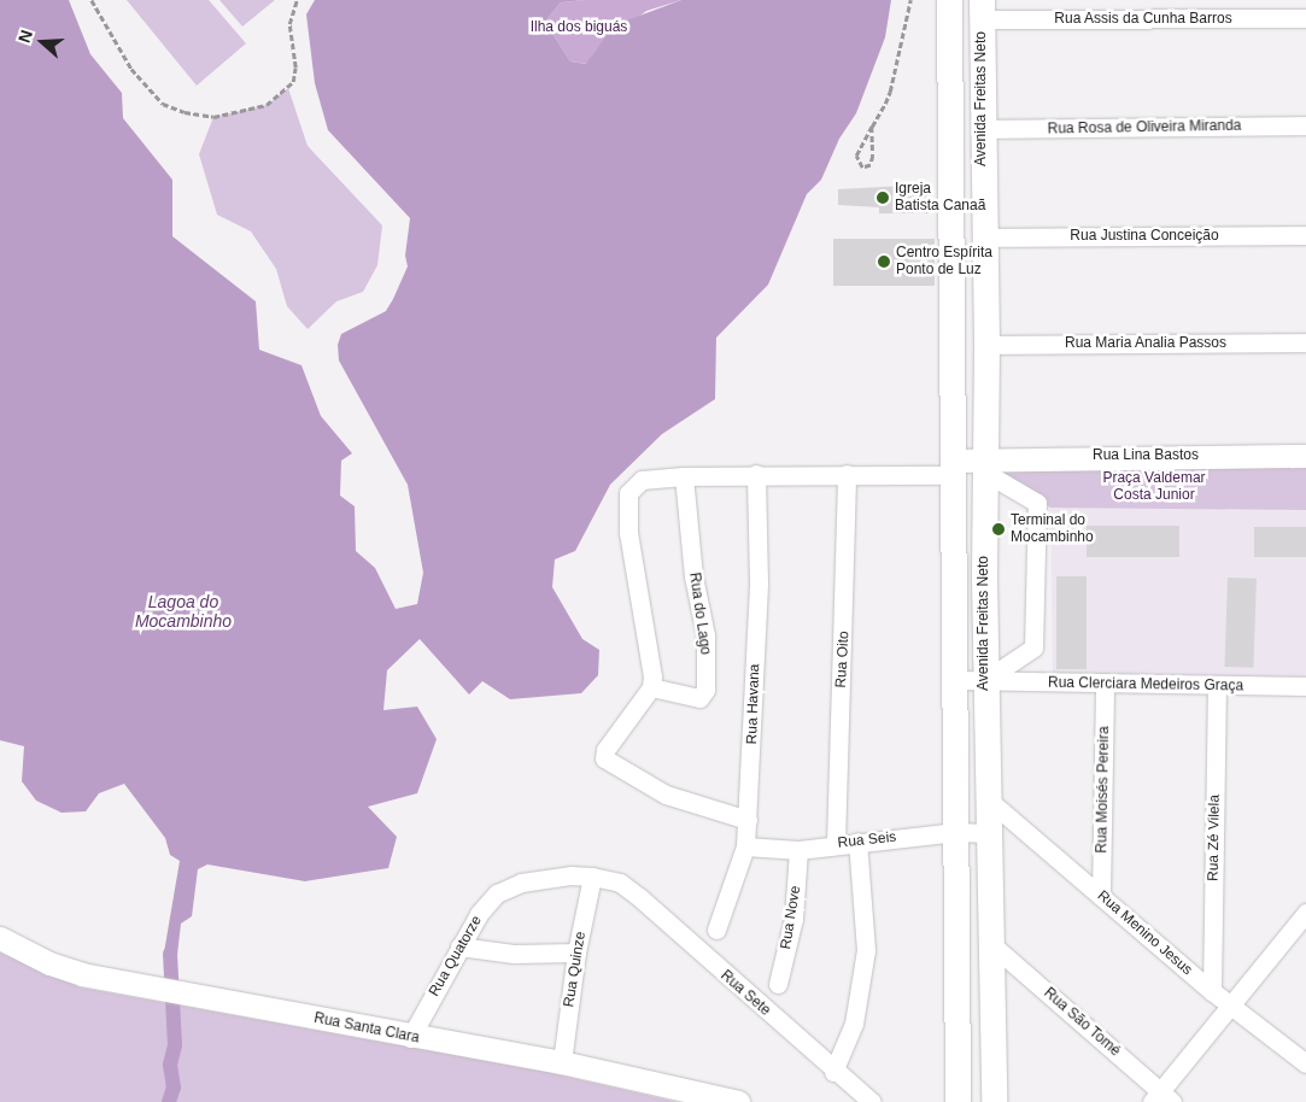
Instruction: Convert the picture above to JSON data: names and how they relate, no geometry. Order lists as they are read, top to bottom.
{
  "streets": {
    "main road": ["Avenida Freitas Neto"],
    "street": [
      "Rua Assis da Cunha Barros",
      "Rua Rosa de Oliveira Miranda",
      "Rua Justina Conceição",
      "Rua Maria Analia Passos",
      "Rua Lina Bastos",
      "Rua do Lago",
      "Rua Oito",
      "Rua Clerciara Medeiros Graça",
      "Rua Havana",
      "Rua Moisés Pereira",
      "Rua Zé Vilela",
      "Rua Seis",
      "Rua Nove",
      "Rua Menino Jesus",
      "Rua Quatorze",
      "Rua Quinze",
      "Rua Sete",
      "Rua São Tomé",
      "Rua Santa Clara"
    ]
  },
  "crossings": [
    ["Rua Assis da Cunha Barros", "Avenida Freitas Neto"],
    ["Avenida Freitas Neto", "Rua Rosa de Oliveira Miranda"],
    ["Avenida Freitas Neto", "Rua Justina Conceição"],
    ["Avenida Freitas Neto", "Rua Maria Analia Passos"],
    ["Avenida Freitas Neto", "Rua Lina Bastos"],
    ["Avenida Freitas Neto", "Rua Clerciara Medeiros Graça"],
    ["Avenida Freitas Neto", "Rua Seis"],
    ["Avenida Freitas Neto", "Rua Menino Jesus"],
    ["Avenida Freitas Neto", "Rua São Tomé"],
    ["Rua Oito", "Rua Seis"],
    ["Rua Clerciara Medeiros Graça", "Rua Moisés Pereira"],
    ["Rua Clerciara Medeiros Graça", "Rua Zé Vilela"],
    ["Rua Havana", "Rua Seis"],
    ["Rua Moisés Pereira", "Rua Menino Jesus"],
    ["Rua Zé Vilela", "Rua Menino Jesus"],
    ["Rua Seis", "Rua Nove"],
    ["Rua Quatorze", "Rua Quinze"],
    ["Rua Quatorze", "Rua Sete"],
    ["Rua Quatorze", "Rua Santa Clara"],
    ["Rua Quinze", "Rua Santa Clara"]
  ],
  "water": ["Lagoa do Mocambinho"],
  "parks": ["Ilha dos biguás", "Praça Valdemar Costa Junior"],
  "places": ["Igreja Batista Canaã", "Centro Espírita Ponto de Luz", "Terminal do Mocambinho"],
  "north": "left"
}
